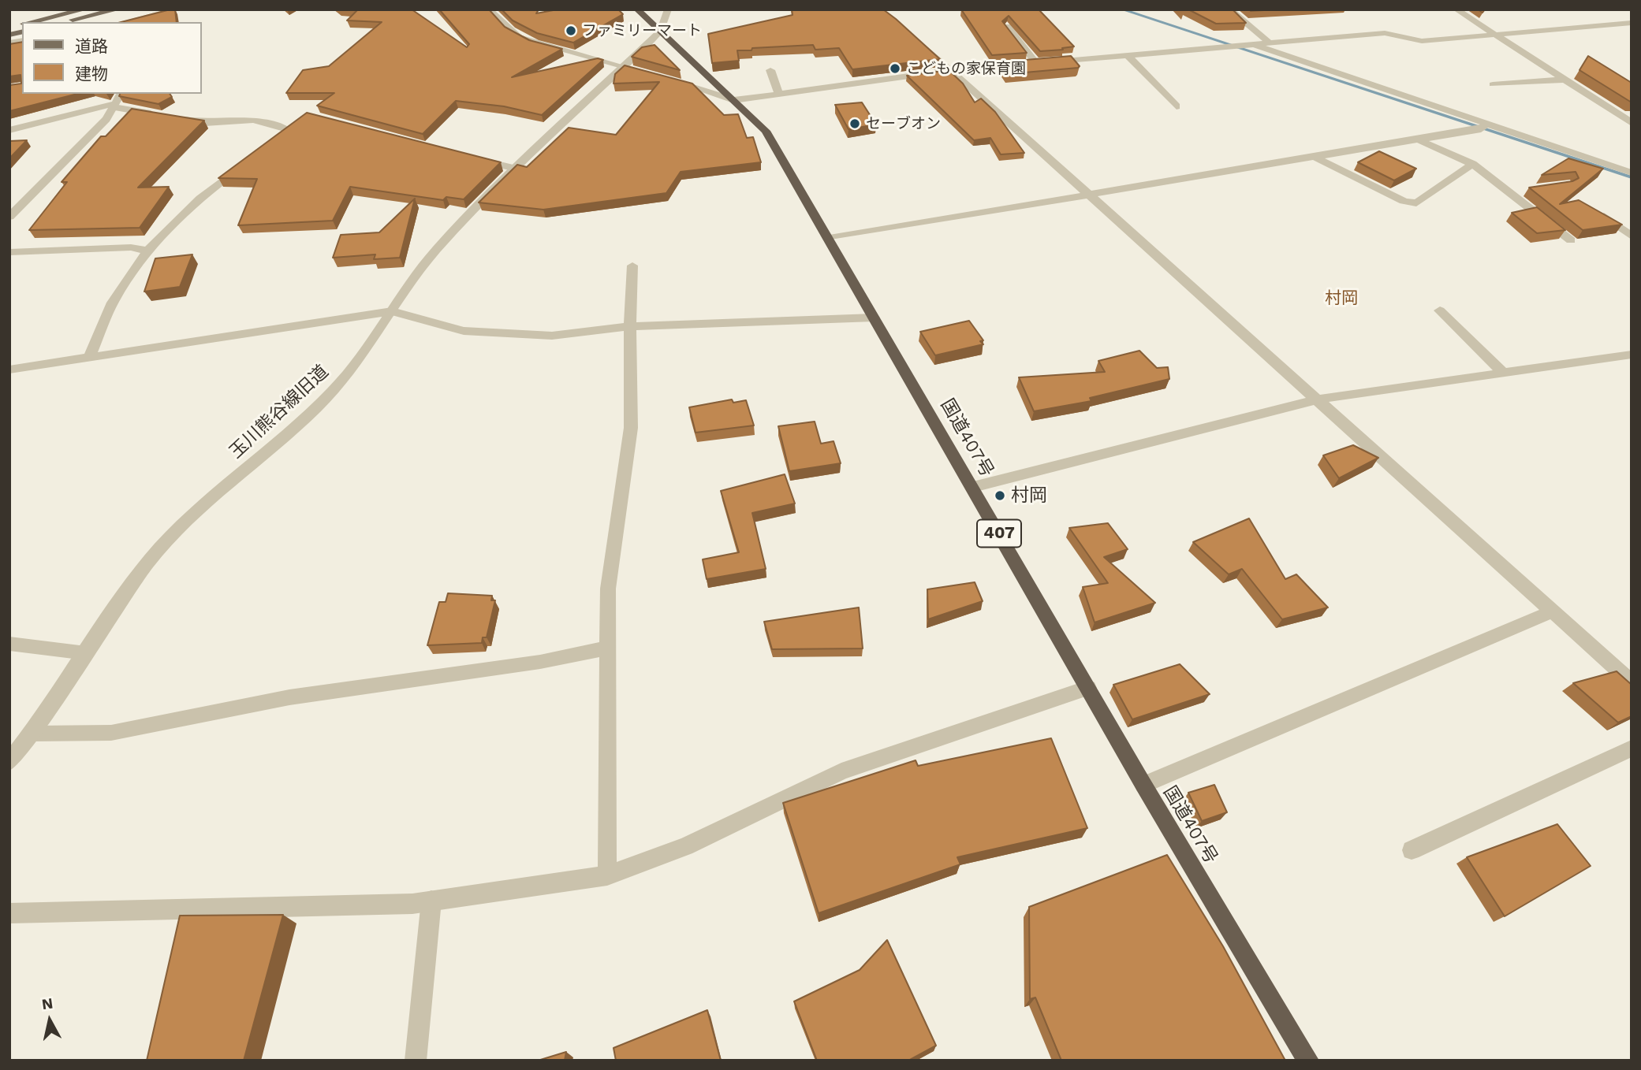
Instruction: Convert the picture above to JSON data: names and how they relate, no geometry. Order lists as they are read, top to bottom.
{
  "streets": {
    "highway": ["国道407号", "407"],
    "street": ["玉川熊谷線旧道"]
  },
  "crossings": [
    ["玉川熊谷線旧道", "国道407号"]
  ],
  "districts": ["村岡"],
  "places": [
    "ファミリーマート",
    "こどもの家保育園",
    "セーブオン",
    "村岡"
  ],
  "legend": ["道路", "建物"],
  "north": "top"
}
